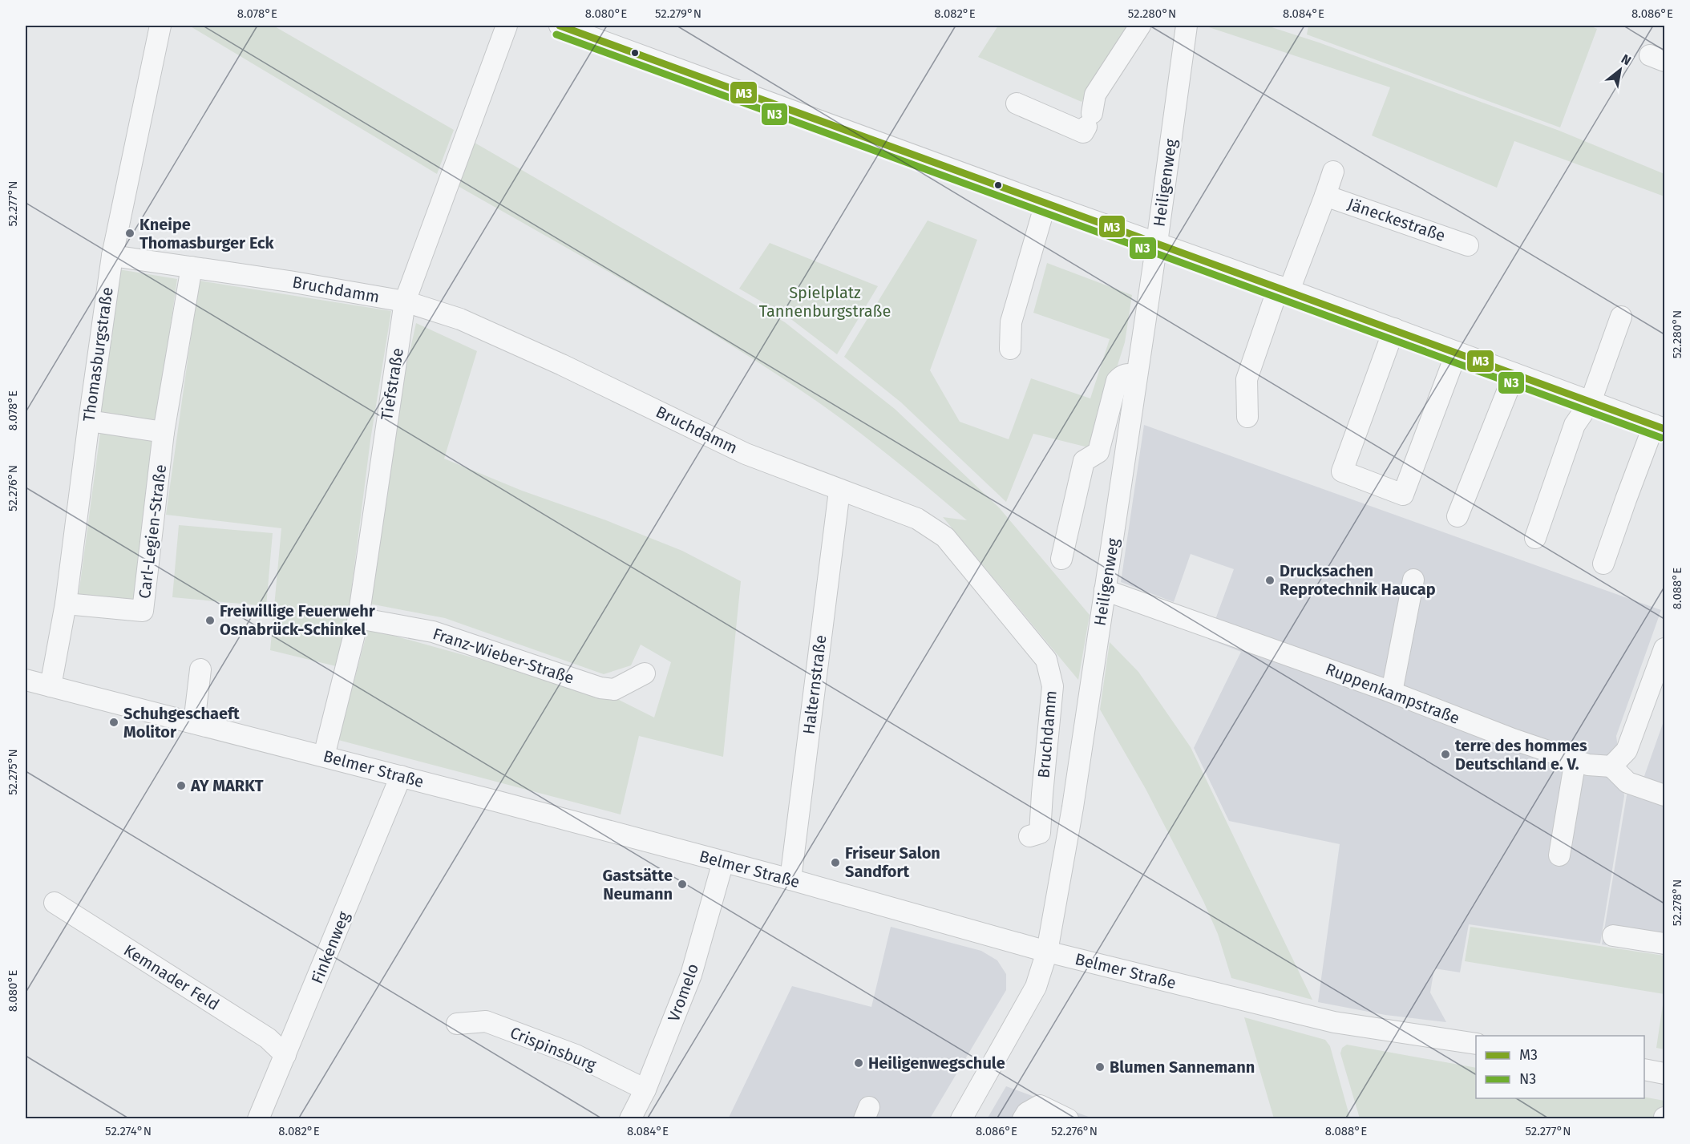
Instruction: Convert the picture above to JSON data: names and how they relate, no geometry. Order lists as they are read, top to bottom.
{
  "streets": {
    "street": [
      "Heiligenweg",
      "Jäneckestraße",
      "Bruchdamm",
      "Thomasburgstraße",
      "Tiefstraße",
      "Carl-Legien-Straße",
      "Franz-Wieber-Straße",
      "Halternstraße",
      "Ruppenkampstraße",
      "Belmer Straße",
      "Finkenweg",
      "Kemnader Feld",
      "Vromelo",
      "Crispinsburg"
    ]
  },
  "crossings": [
    ["Heiligenweg", "Ruppenkampstraße"],
    ["Heiligenweg", "Belmer Straße"],
    ["Bruchdamm", "Thomasburgstraße"],
    ["Bruchdamm", "Tiefstraße"],
    ["Bruchdamm", "Carl-Legien-Straße"],
    ["Bruchdamm", "Halternstraße"],
    ["Thomasburgstraße", "Carl-Legien-Straße"],
    ["Thomasburgstraße", "Belmer Straße"],
    ["Tiefstraße", "Franz-Wieber-Straße"],
    ["Tiefstraße", "Belmer Straße"],
    ["Halternstraße", "Belmer Straße"],
    ["Belmer Straße", "Finkenweg"],
    ["Belmer Straße", "Vromelo"],
    ["Finkenweg", "Kemnader Feld"],
    ["Vromelo", "Crispinsburg"]
  ],
  "parks": ["Spielplatz Tannenburgstraße"],
  "places": [
    "Kneipe Thomasburger Eck",
    "Drucksachen Reprotechnik Haucap",
    "Freiwillige Feuerwehr Osnabrück-Schinkel",
    "Schuhgeschaeft Molitor",
    "terre des hommes Deutschland e. V.",
    "AY MARKT",
    "Friseur Salon Sandfort",
    "Gastsätte Neumann",
    "Heiligenwegschule",
    "Blumen Sannemann"
  ],
  "lines": ["transit line M3", "transit line N3"],
  "legend": ["M3", "N3"],
  "north": "top right",
  "coordinates": [
    "8.078°E",
    "8.080°E",
    "52.279°N",
    "8.082°E",
    "52.280°N",
    "8.084°E",
    "8.086°E",
    "52.277°N",
    "52.276°N",
    "8.088°E",
    "52.275°N",
    "52.278°N",
    "52.274°N"
  ]
}
